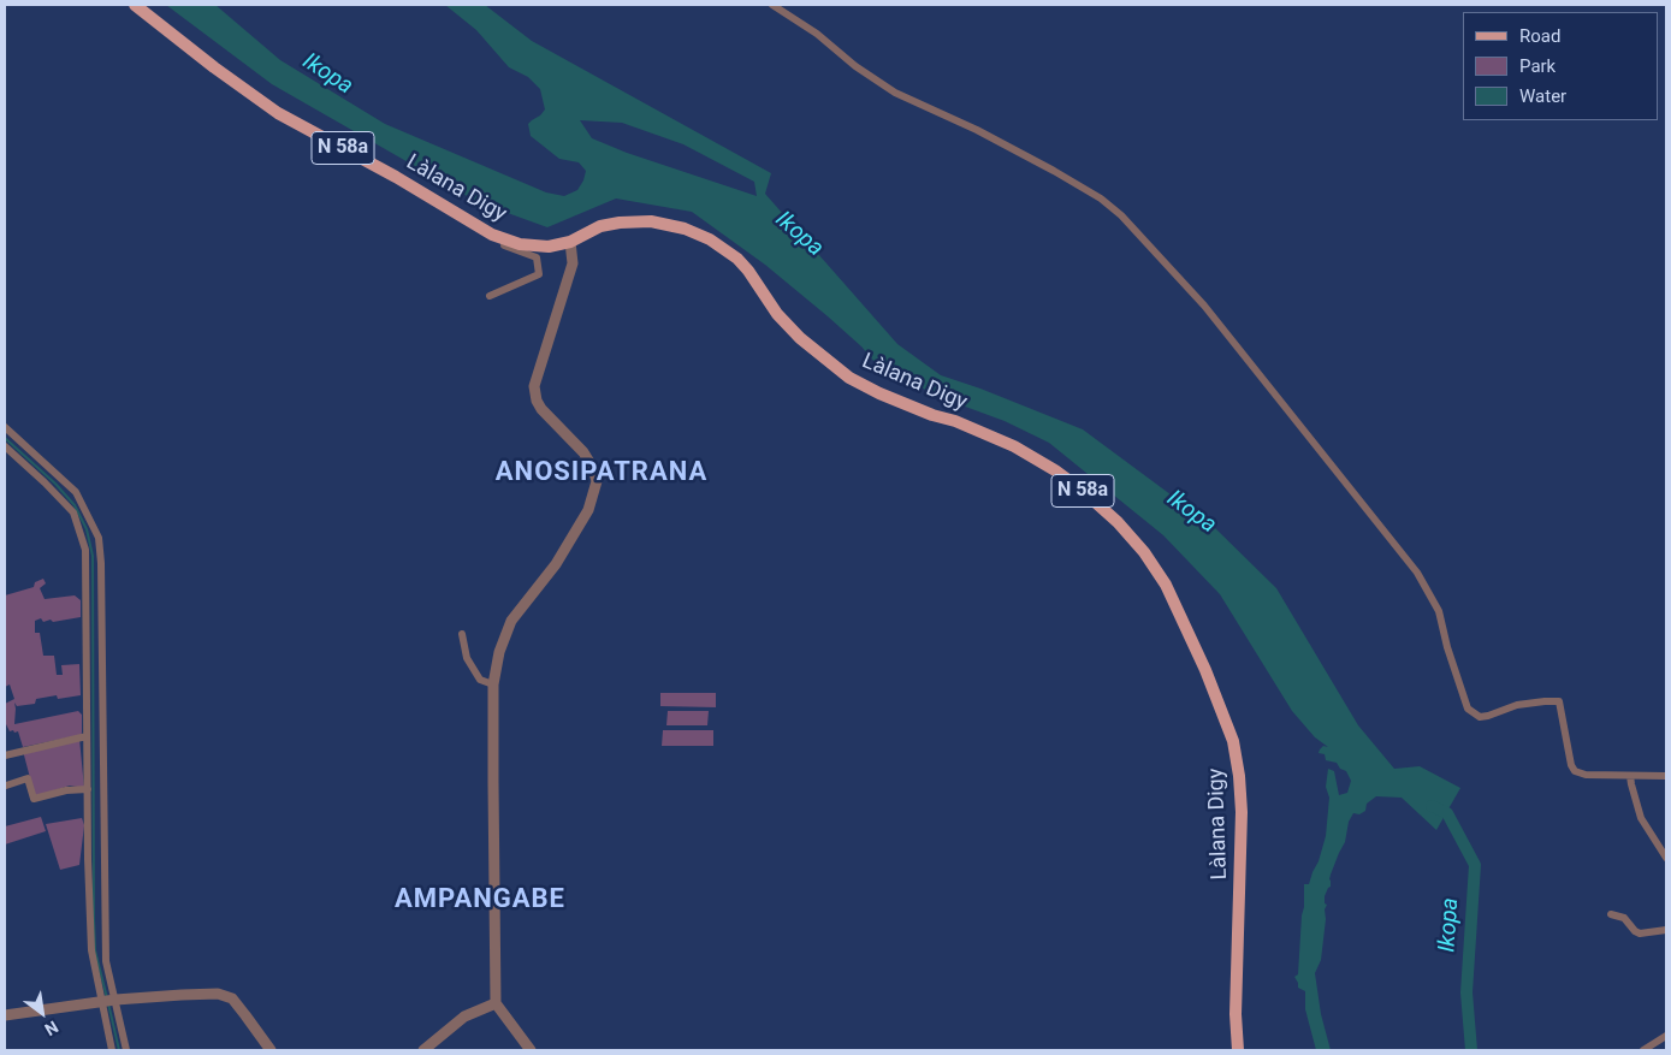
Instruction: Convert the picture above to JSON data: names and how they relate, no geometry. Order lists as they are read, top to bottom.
{
  "streets": {
    "main road": ["N 58a", "Làlana Digy"]
  },
  "districts": ["ANOSIPATRANA", "AMPANGABE"],
  "water": ["Ikopa"],
  "legend": ["Road", "Park", "Water"],
  "north": "bottom right"
}
